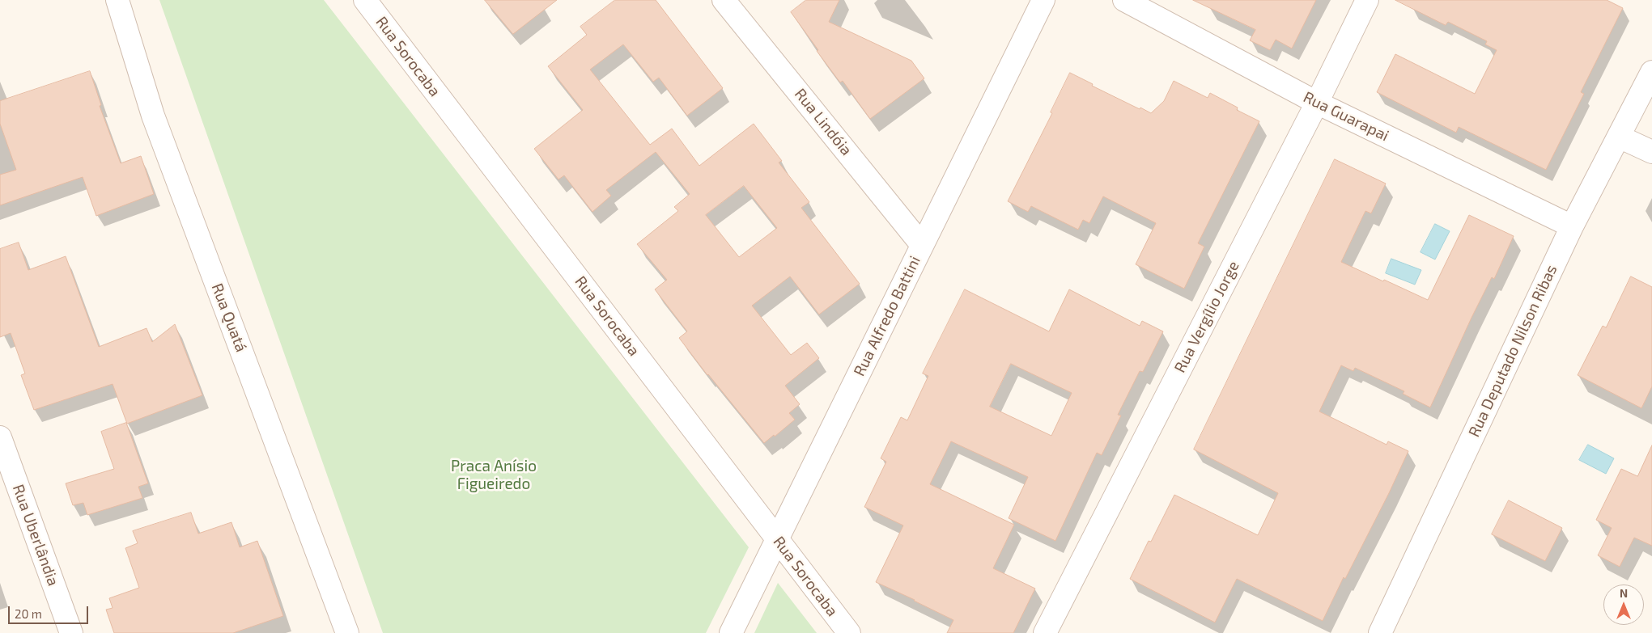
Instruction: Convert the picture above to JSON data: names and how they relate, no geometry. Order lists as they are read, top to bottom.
{
  "streets": {
    "street": [
      "Rua Sorocaba",
      "Rua Guarapai",
      "Rua Lindóia",
      "Rua Alfredo Battini",
      "Rua Vergílio Jorge",
      "Rua Quatá",
      "Rua Deputado Nilson Ribas",
      "Rua Uberlândia"
    ]
  },
  "crossings": [
    ["Rua Sorocaba", "Rua Alfredo Battini"],
    ["Rua Guarapai", "Rua Vergílio Jorge"],
    ["Rua Guarapai", "Rua Deputado Nilson Ribas"],
    ["Rua Lindóia", "Rua Alfredo Battini"]
  ],
  "parks": ["Praca Anísio Figueiredo"],
  "scale_bar": "20 m",
  "north": "top"
}
